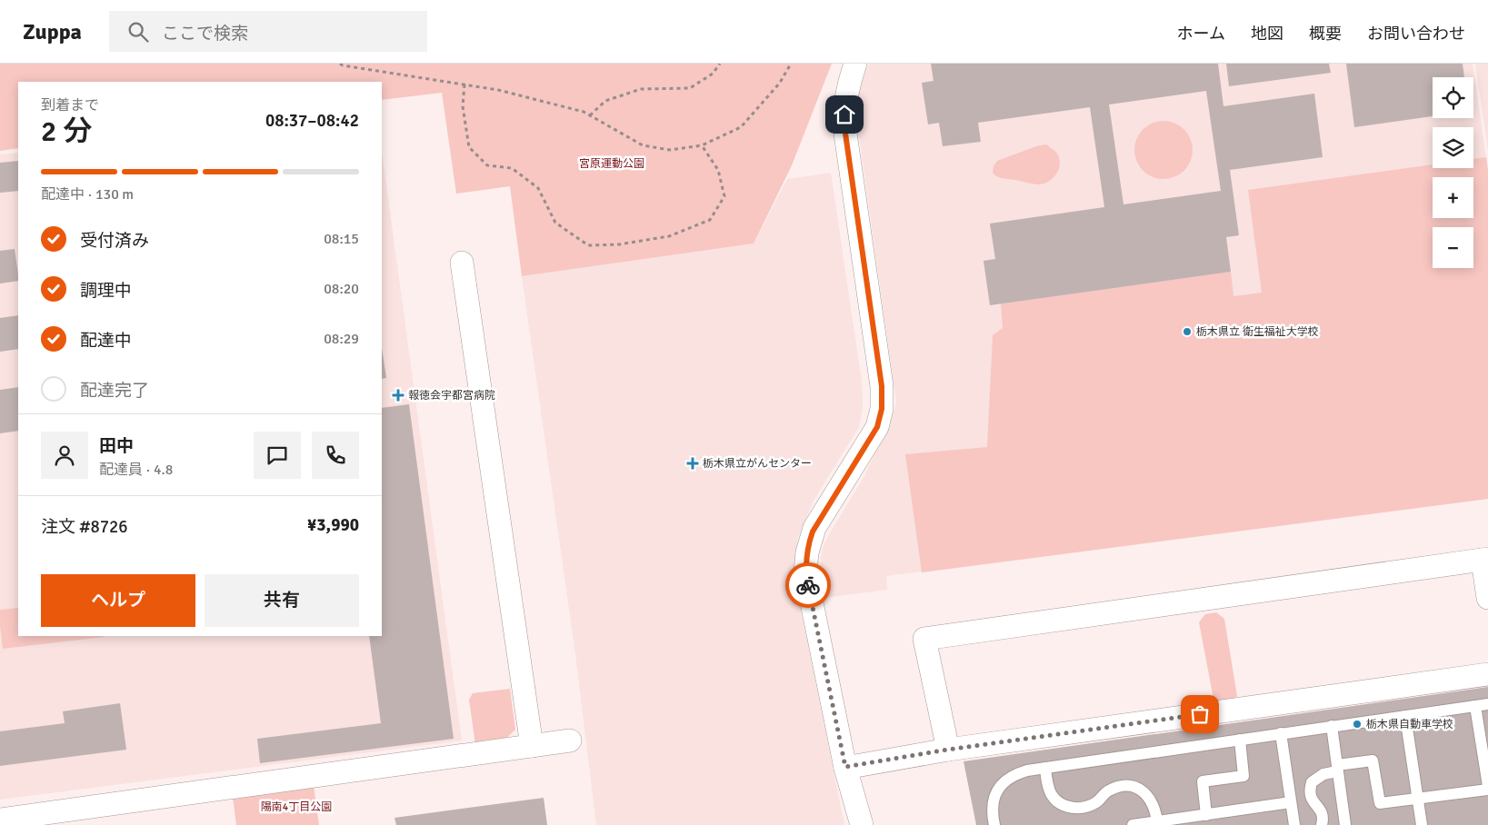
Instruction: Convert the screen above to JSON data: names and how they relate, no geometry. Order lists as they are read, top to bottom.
{
  "parks": ["宮原運動公園", "陽南4丁目公園"],
  "places": {
    "other": ["栃木県立 衛生福祉大学校", "栃木県自動車学校"],
    "health": ["報徳会宇都宮病院", "栃木県立がんセンター"]
  },
  "page": {
    "header": "Zuppa",
    "search": "ここで検索",
    "nav": [
      "ホーム",
      "地図",
      "概要",
      "お問い合わせ"
    ],
    "map_buttons": ["+", "−"],
    "heading": ["2 分", "到着まで", "08:37–08:42"],
    "panel": [
      "田中",
      "配達員 · 4.8",
      "注文 #8726",
      "¥3,990"
    ],
    "bar": "配達中 · 130 m",
    "list": [
      ["受付済み", "08:15"],
      ["調理中", "08:20"],
      ["配達中", "08:29"],
      "配達完了"
    ],
    "buttons": ["ヘルプ", "共有"]
  }
}
